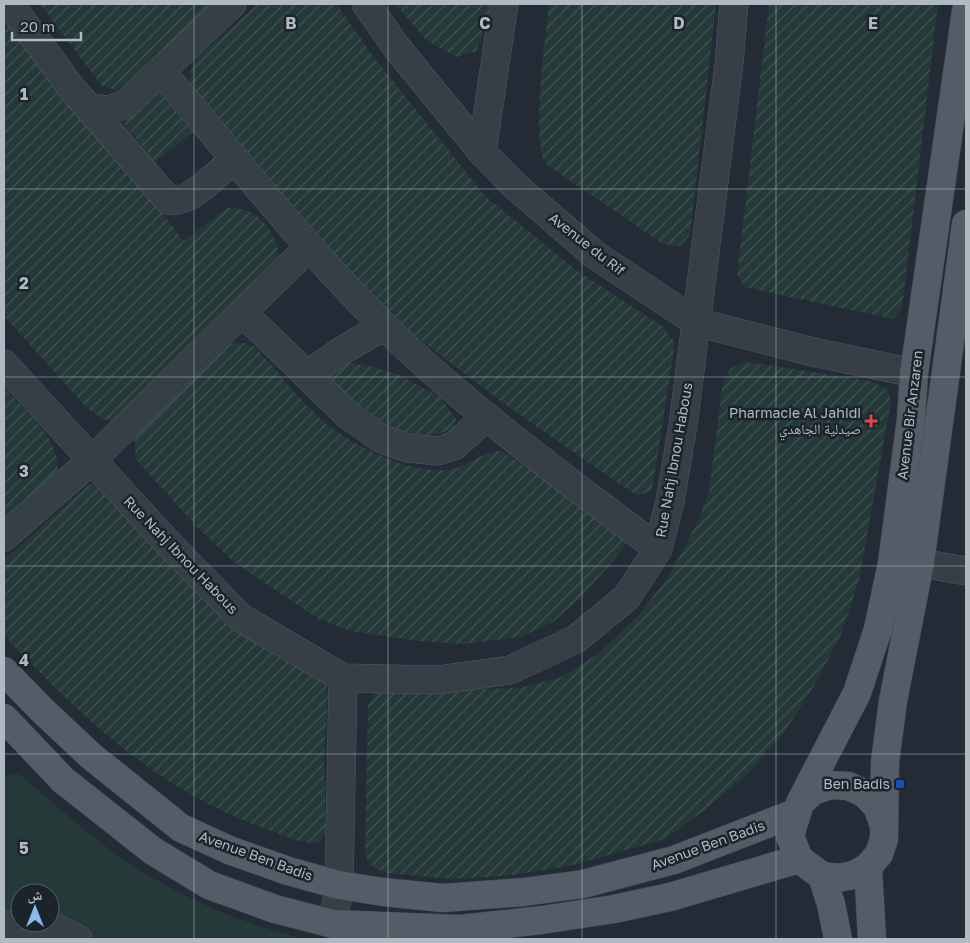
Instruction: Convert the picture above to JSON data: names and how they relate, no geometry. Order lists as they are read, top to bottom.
{
  "streets": {
    "main road": ["Avenue Bir Anzaren", "Avenue Ben Badis"],
    "street": ["Avenue du Rif", "Rue Nahj Ibnou Habous"]
  },
  "crossings": [
    ["Avenue du Rif", "Avenue Bir Anzaren"],
    ["Avenue du Rif", "Rue Nahj Ibnou Habous"],
    ["Avenue Bir Anzaren", "Avenue Ben Badis"]
  ],
  "places": {
    "health": ["Pharmacie Al Jahidi صيدلية الجاهدي"],
    "transit": ["Ben Badis"]
  },
  "scale_bar": "20 m",
  "north": "top",
  "grid": {
    "columns": [
      "B",
      "C",
      "D",
      "E"
    ],
    "rows": [
      "1",
      "2",
      "3",
      "4",
      "5"
    ]
  }
}
